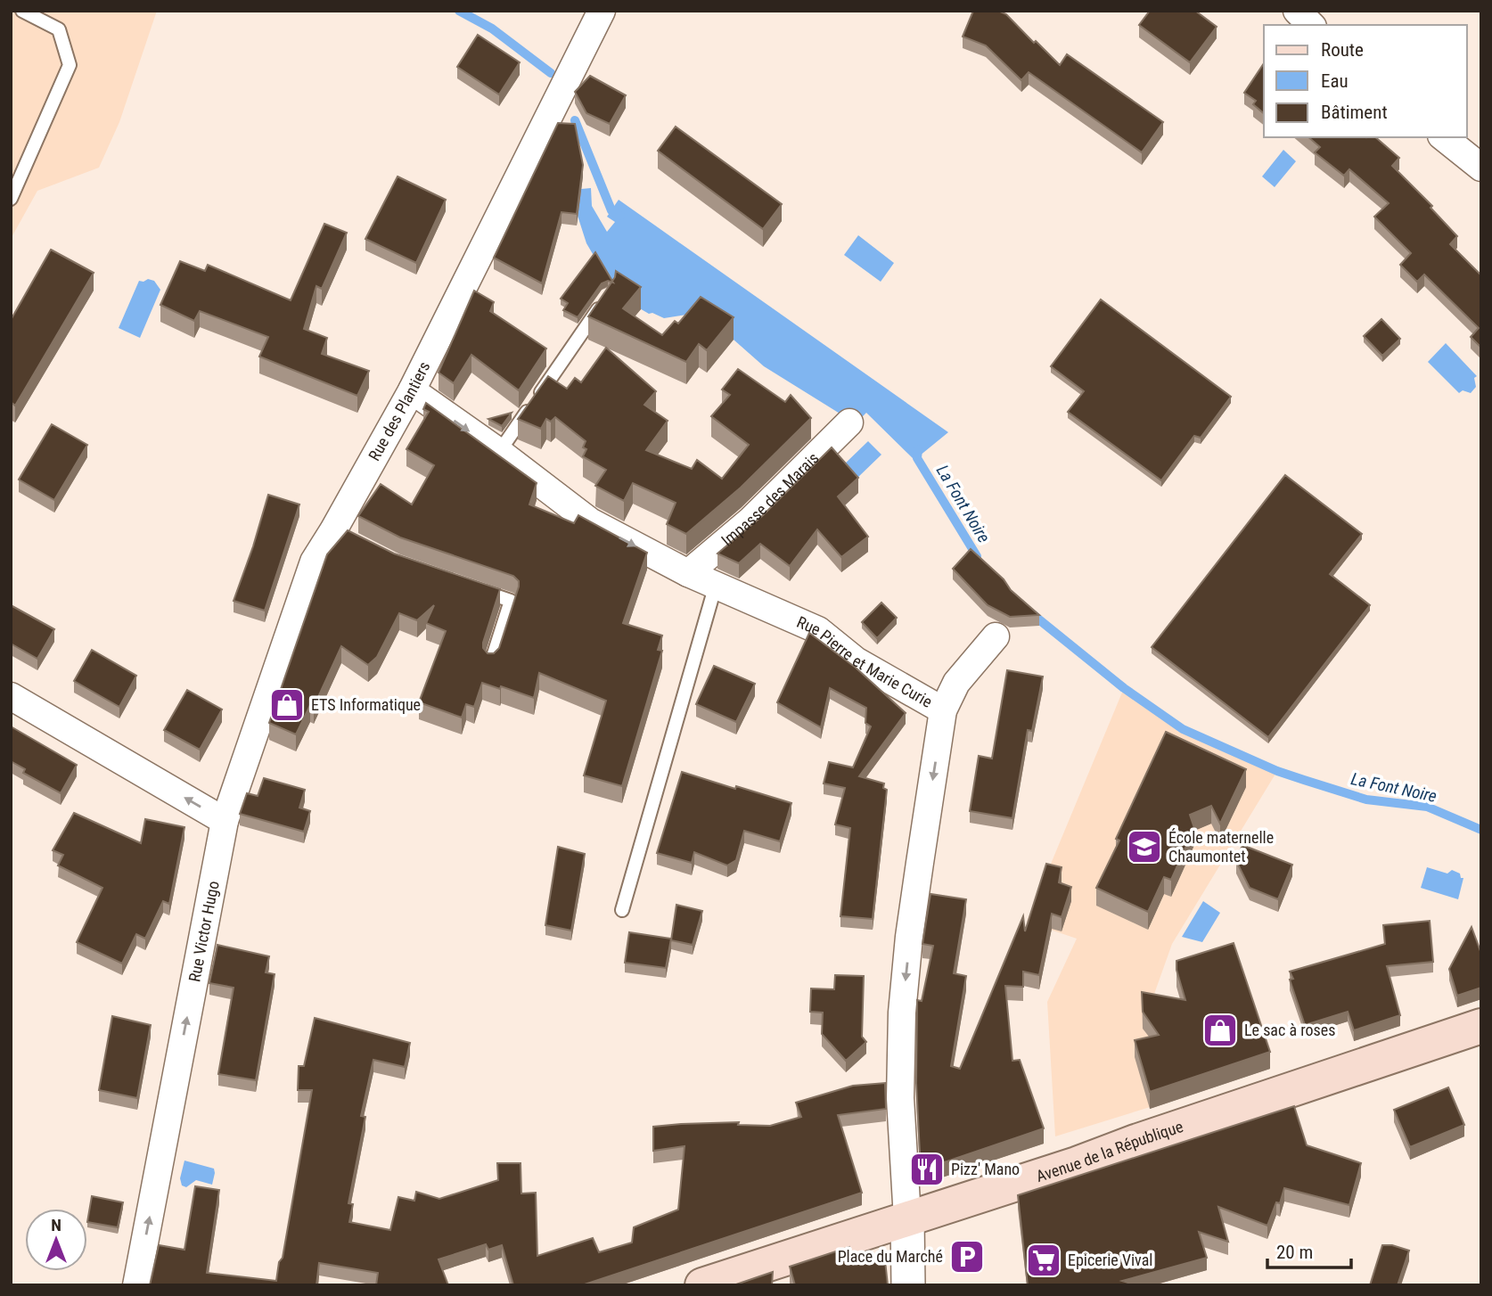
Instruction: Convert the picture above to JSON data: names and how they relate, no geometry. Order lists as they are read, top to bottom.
{
  "streets": {
    "main road": ["Avenue de la République"],
    "street": [
      "Rue des Plantiers",
      "Impasse des Marais",
      "Rue Pierre et Marie Curie",
      "Rue Victor Hugo"
    ]
  },
  "crossings": [
    ["Rue des Plantiers", "Rue Pierre et Marie Curie"],
    ["Rue des Plantiers", "Rue Victor Hugo"],
    ["Impasse des Marais", "Rue Pierre et Marie Curie"],
    ["Rue Pierre et Marie Curie", "Avenue de la République"]
  ],
  "one_way": ["Rue Pierre et Marie Curie", "Rue Victor Hugo"],
  "water": ["La Font Noire"],
  "places": {
    "shop": ["ETS Informatique", "Le sac à roses"],
    "school or university": ["École maternelle Chaumontet"],
    "restaurant": ["Pizz' Mano"],
    "parking": ["Place du Marché"],
    "supermarket": ["Epicerie Vival"]
  },
  "legend": ["Route", "Eau", "Bâtiment"],
  "scale_bar": "20 m",
  "north": "top"
}
